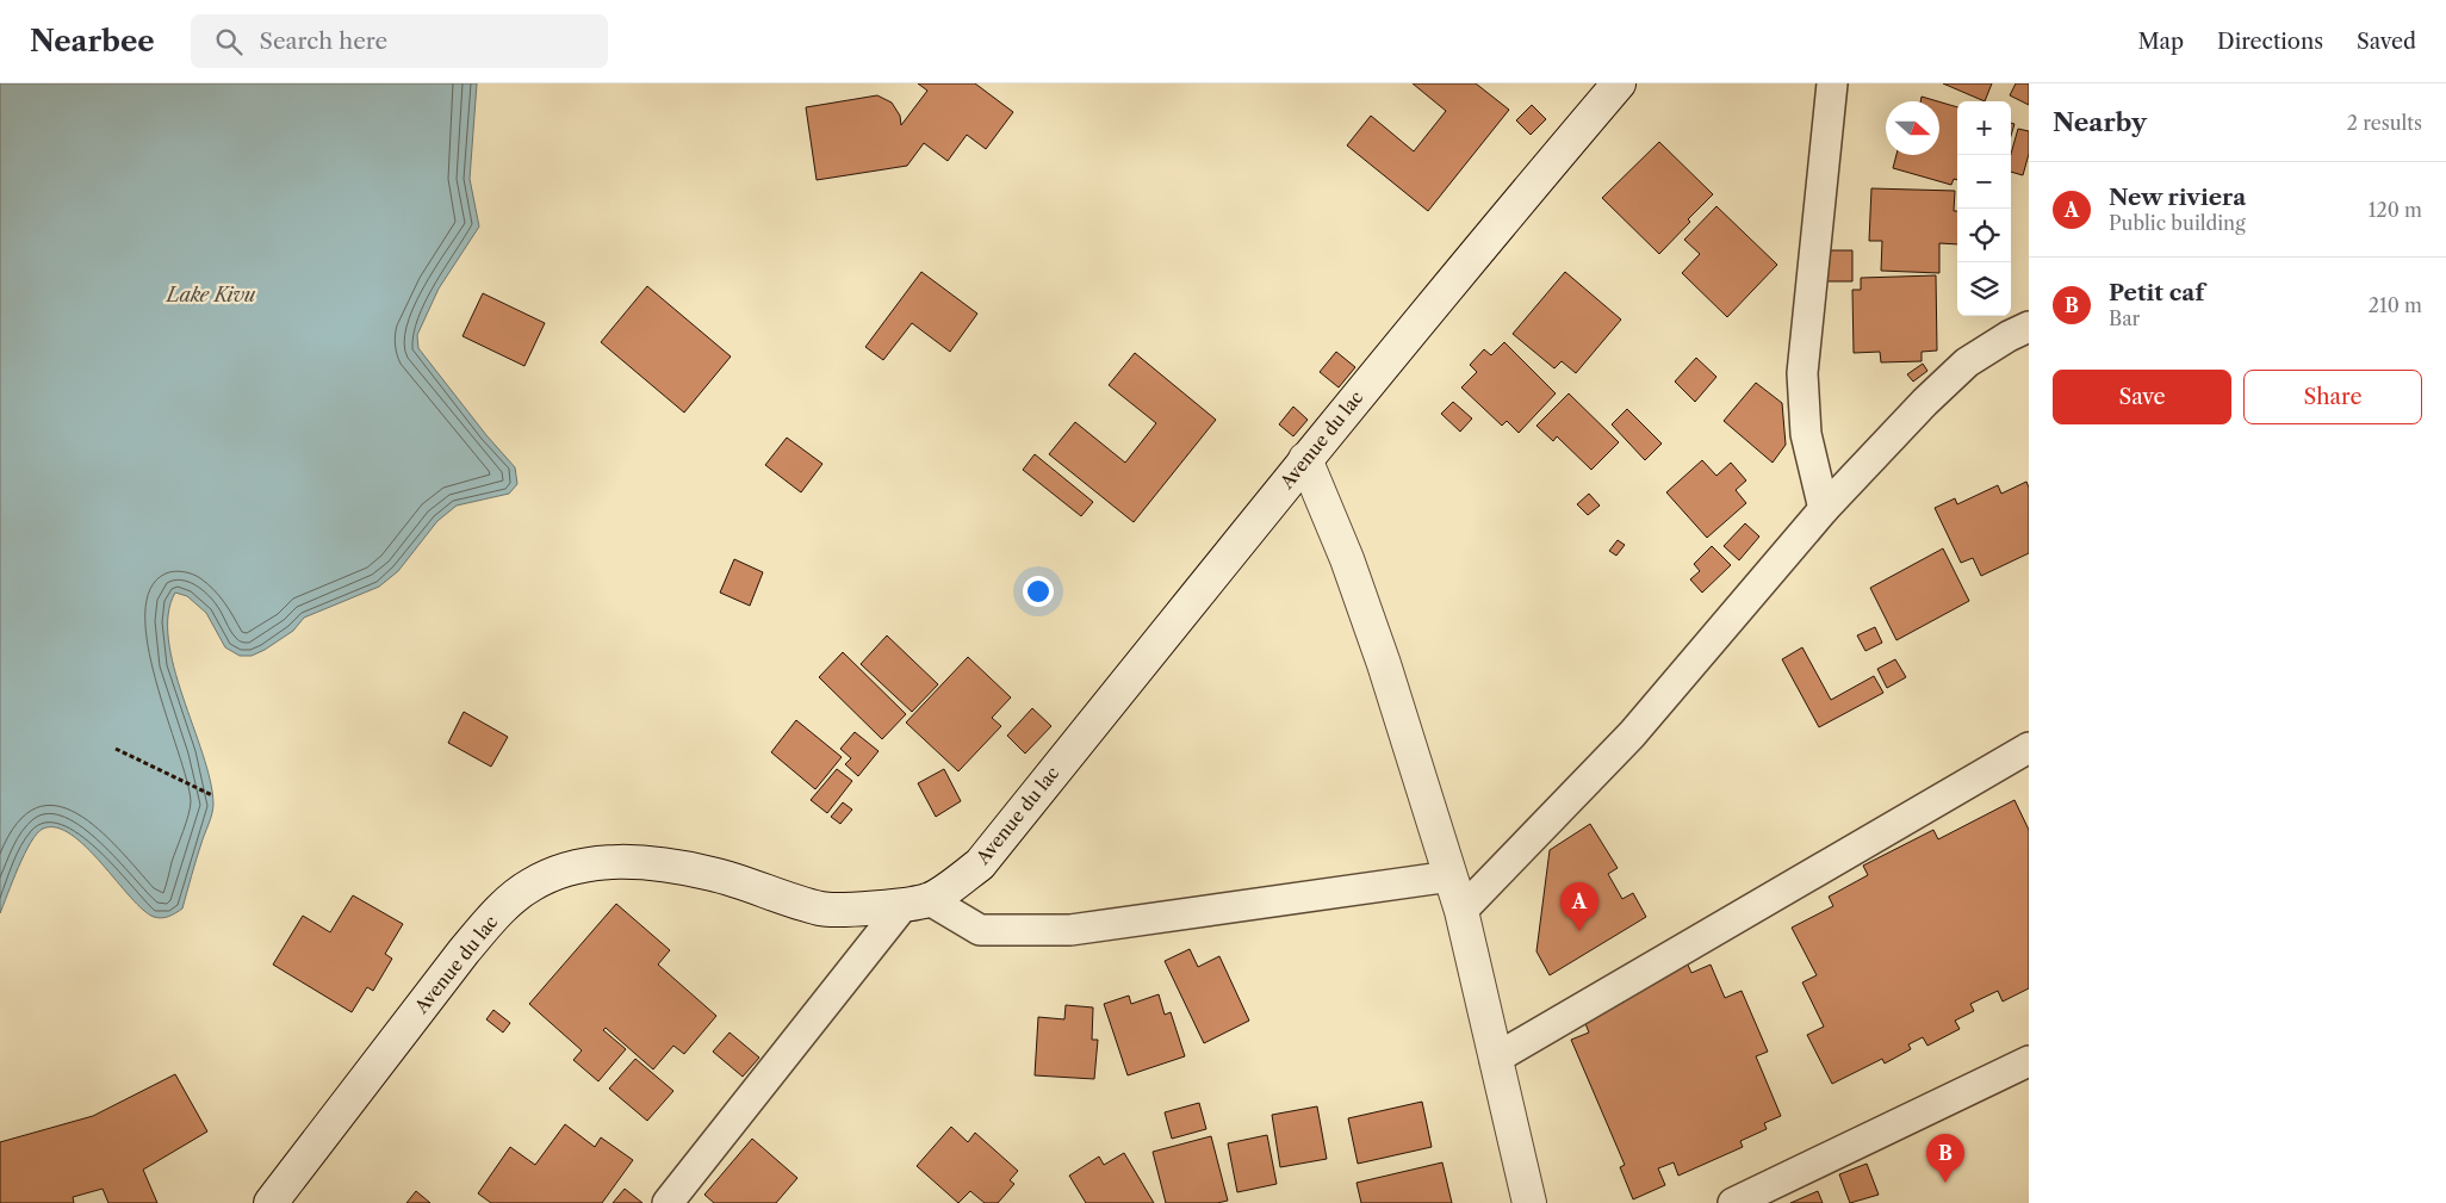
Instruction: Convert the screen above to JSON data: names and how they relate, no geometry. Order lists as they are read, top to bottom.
{
  "streets": {
    "main road": ["Avenue du lac"]
  },
  "water": ["Lake Kivu"],
  "north": "right",
  "page": {
    "header": "Nearbee",
    "search": "Search here",
    "nav": ["Map", "Directions", "Saved"],
    "heading": ["Nearby", "2 results"],
    "map_buttons": ["+", "−"],
    "list": [
      {
        "mark": "A",
        "name": "New riviera",
        "note": "Public building",
        "value": "120 m"
      },
      {
        "mark": "B",
        "name": "Petit caf",
        "note": "Bar",
        "value": "210 m"
      }
    ],
    "buttons": ["Save", "Share"],
    "pins": ["A", "B"]
  }
}
